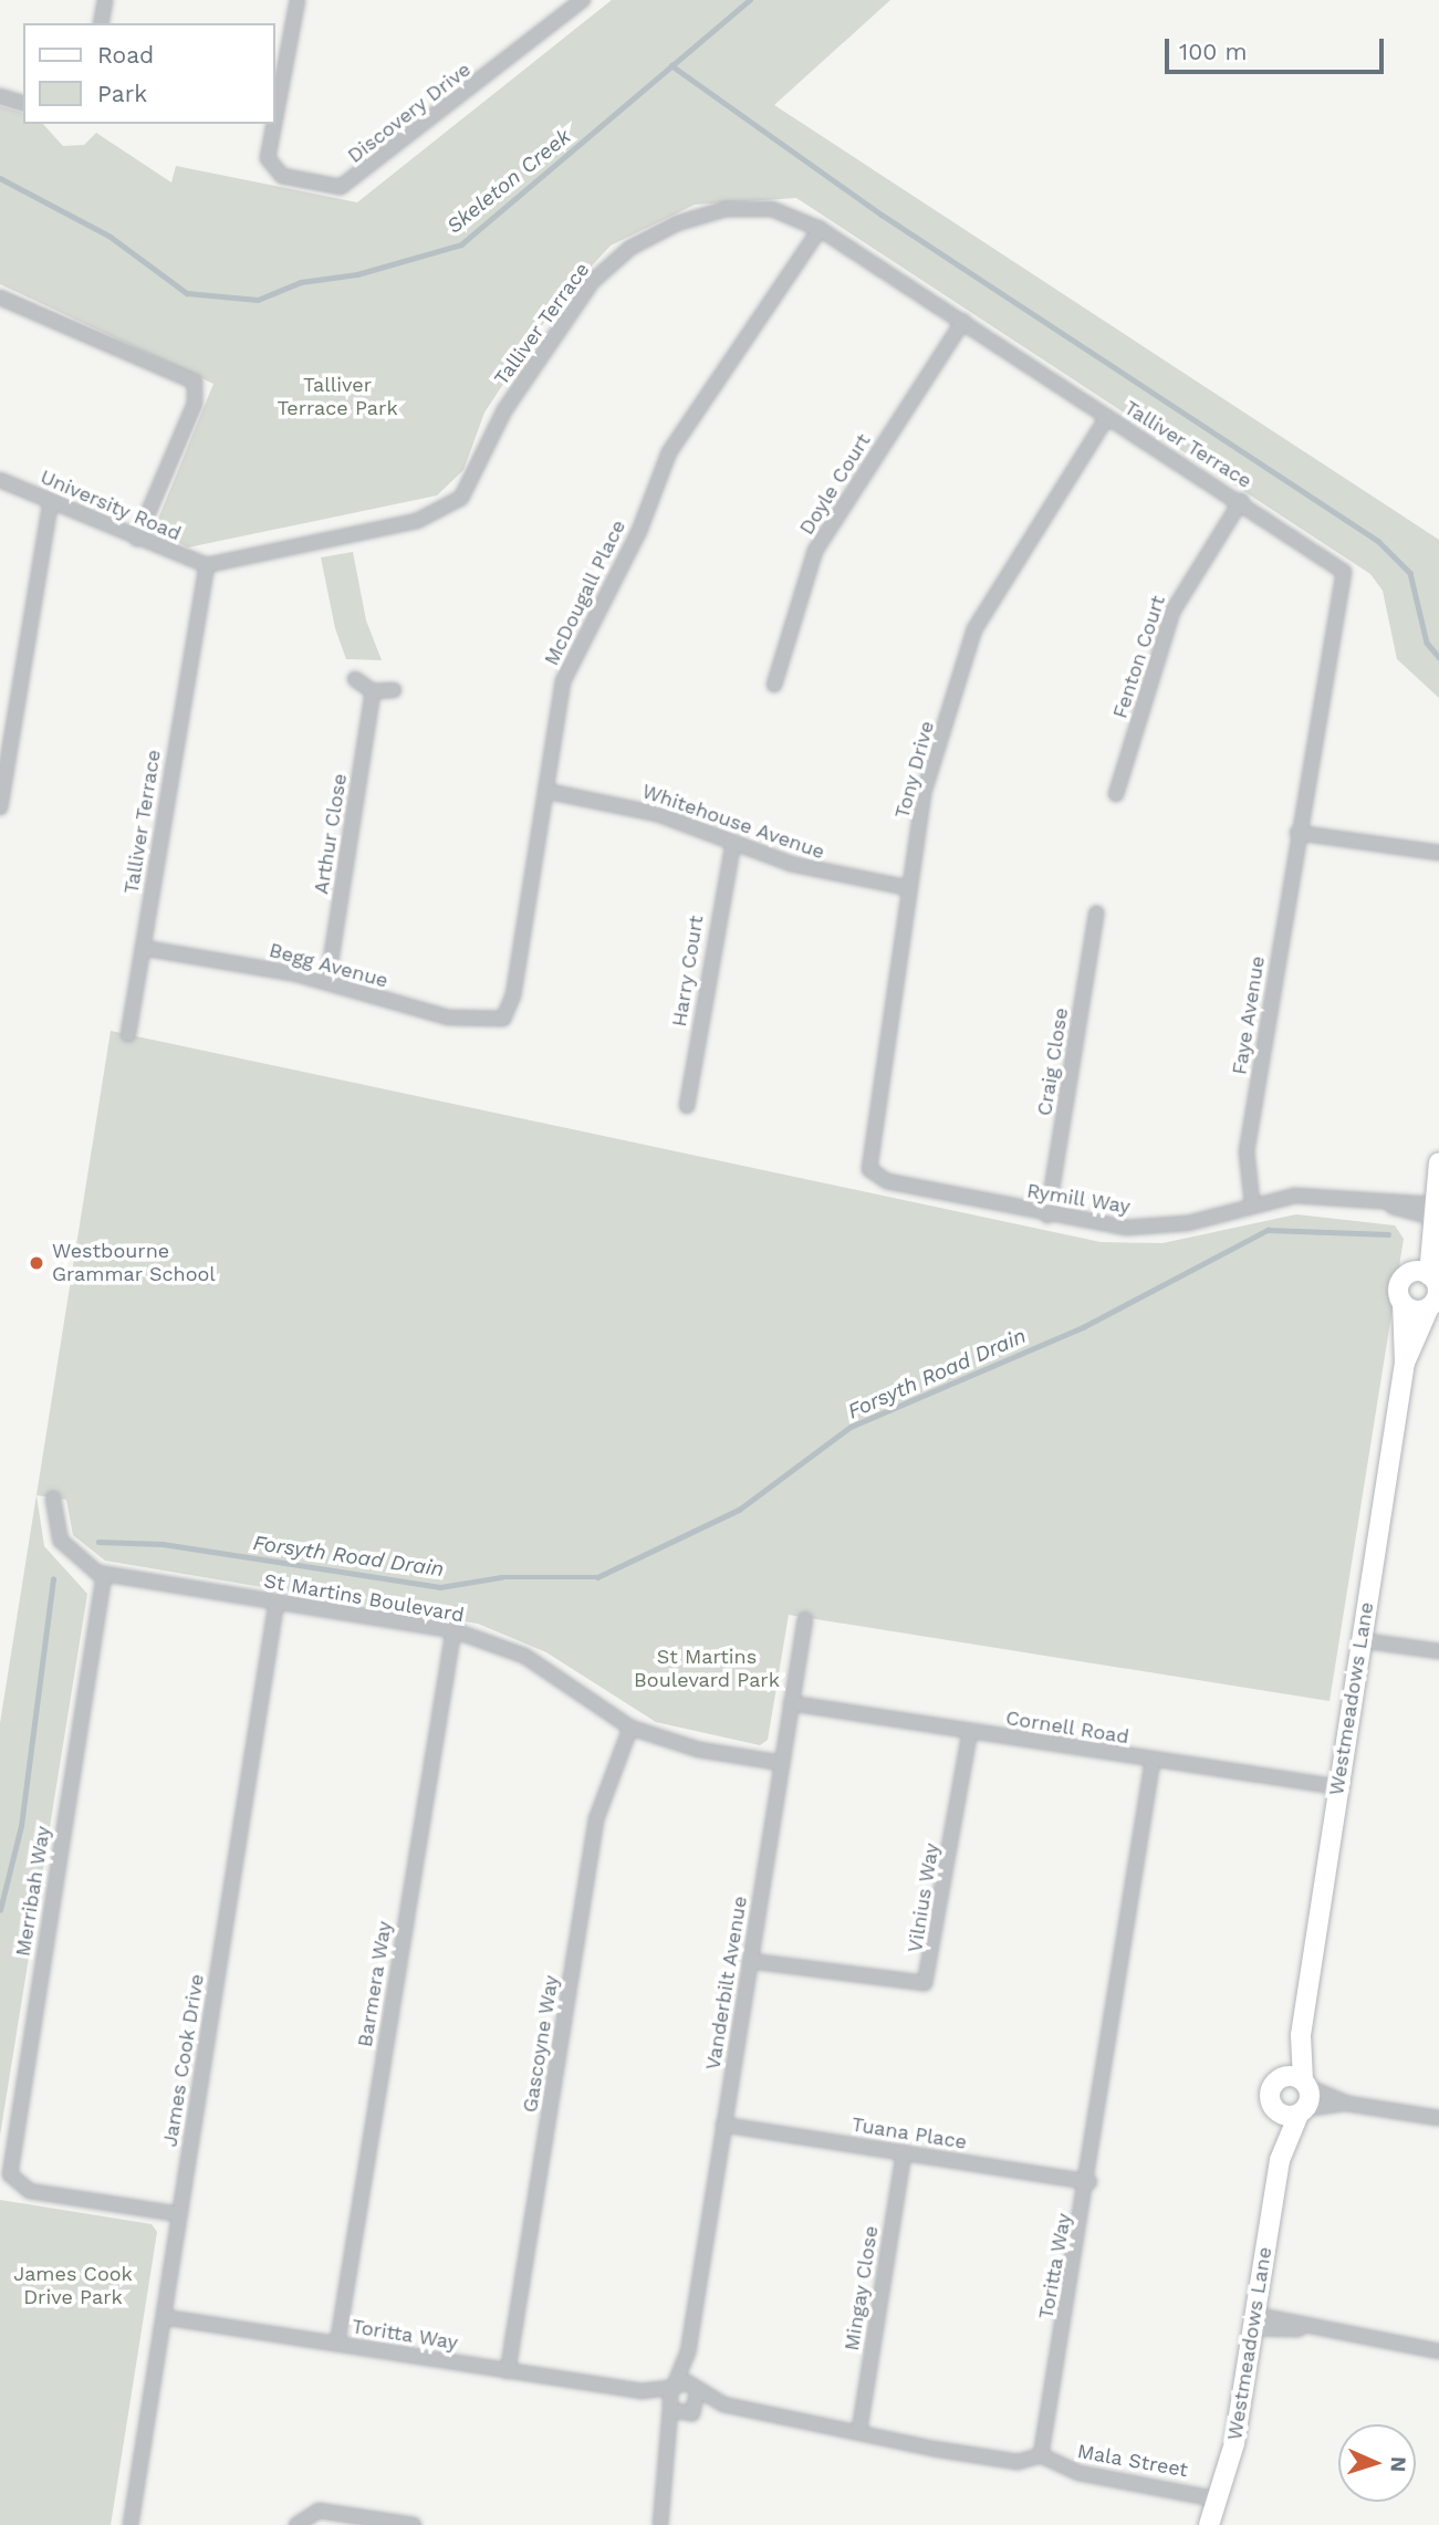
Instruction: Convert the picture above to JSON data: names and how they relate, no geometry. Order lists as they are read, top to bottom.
{
  "streets": {
    "street": [
      "Discovery Drive",
      "Talliver Terrace",
      "Doyle Court",
      "University Road",
      "McDougall Place",
      "Fenton Court",
      "Tony Drive",
      "Whitehouse Avenue",
      "Arthur Close",
      "Begg Avenue",
      "Harry Court",
      "Faye Avenue",
      "Craig Close",
      "Rymill Way",
      "St Martins Boulevard",
      "Westmeadows Lane",
      "Cornell Road",
      "Merribah Way",
      "Vilnius Way",
      "Vanderbilt Avenue",
      "Barmera Way",
      "Gascoyne Way",
      "James Cook Drive",
      "Tuana Place",
      "Toritta Way",
      "Mingay Close",
      "Mala Street"
    ]
  },
  "crossings": [
    ["Talliver Terrace", "Doyle Court"],
    ["Talliver Terrace", "University Road"],
    ["Talliver Terrace", "McDougall Place"],
    ["Talliver Terrace", "Fenton Court"],
    ["Talliver Terrace", "Tony Drive"],
    ["Talliver Terrace", "Begg Avenue"],
    ["Talliver Terrace", "Faye Avenue"],
    ["McDougall Place", "Whitehouse Avenue"],
    ["McDougall Place", "Begg Avenue"],
    ["Tony Drive", "Whitehouse Avenue"],
    ["Tony Drive", "Rymill Way"],
    ["Whitehouse Avenue", "Harry Court"],
    ["Arthur Close", "Begg Avenue"],
    ["Faye Avenue", "Rymill Way"],
    ["Craig Close", "Rymill Way"],
    ["St Martins Boulevard", "Merribah Way"],
    ["St Martins Boulevard", "Vanderbilt Avenue"],
    ["St Martins Boulevard", "Barmera Way"],
    ["St Martins Boulevard", "Gascoyne Way"],
    ["St Martins Boulevard", "James Cook Drive"],
    ["Westmeadows Lane", "Cornell Road"],
    ["Westmeadows Lane", "Mala Street"],
    ["Cornell Road", "Vilnius Way"],
    ["Cornell Road", "Vanderbilt Avenue"],
    ["Cornell Road", "Toritta Way"],
    ["Merribah Way", "James Cook Drive"],
    ["Vilnius Way", "Vanderbilt Avenue"],
    ["Vanderbilt Avenue", "Tuana Place"],
    ["Vanderbilt Avenue", "Toritta Way"],
    ["Barmera Way", "Toritta Way"],
    ["Gascoyne Way", "Toritta Way"],
    ["James Cook Drive", "Toritta Way"],
    ["Tuana Place", "Toritta Way"],
    ["Tuana Place", "Mingay Close"],
    ["Toritta Way", "Mala Street"]
  ],
  "water": ["Skeleton Creek", "Forsyth Road Drain"],
  "parks": ["Talliver Terrace Park", "St Martins Boulevard Park", "James Cook Drive Park"],
  "places": ["Westbourne Grammar School"],
  "legend": ["Road", "Park"],
  "scale_bar": "100 m",
  "north": "right"
}
